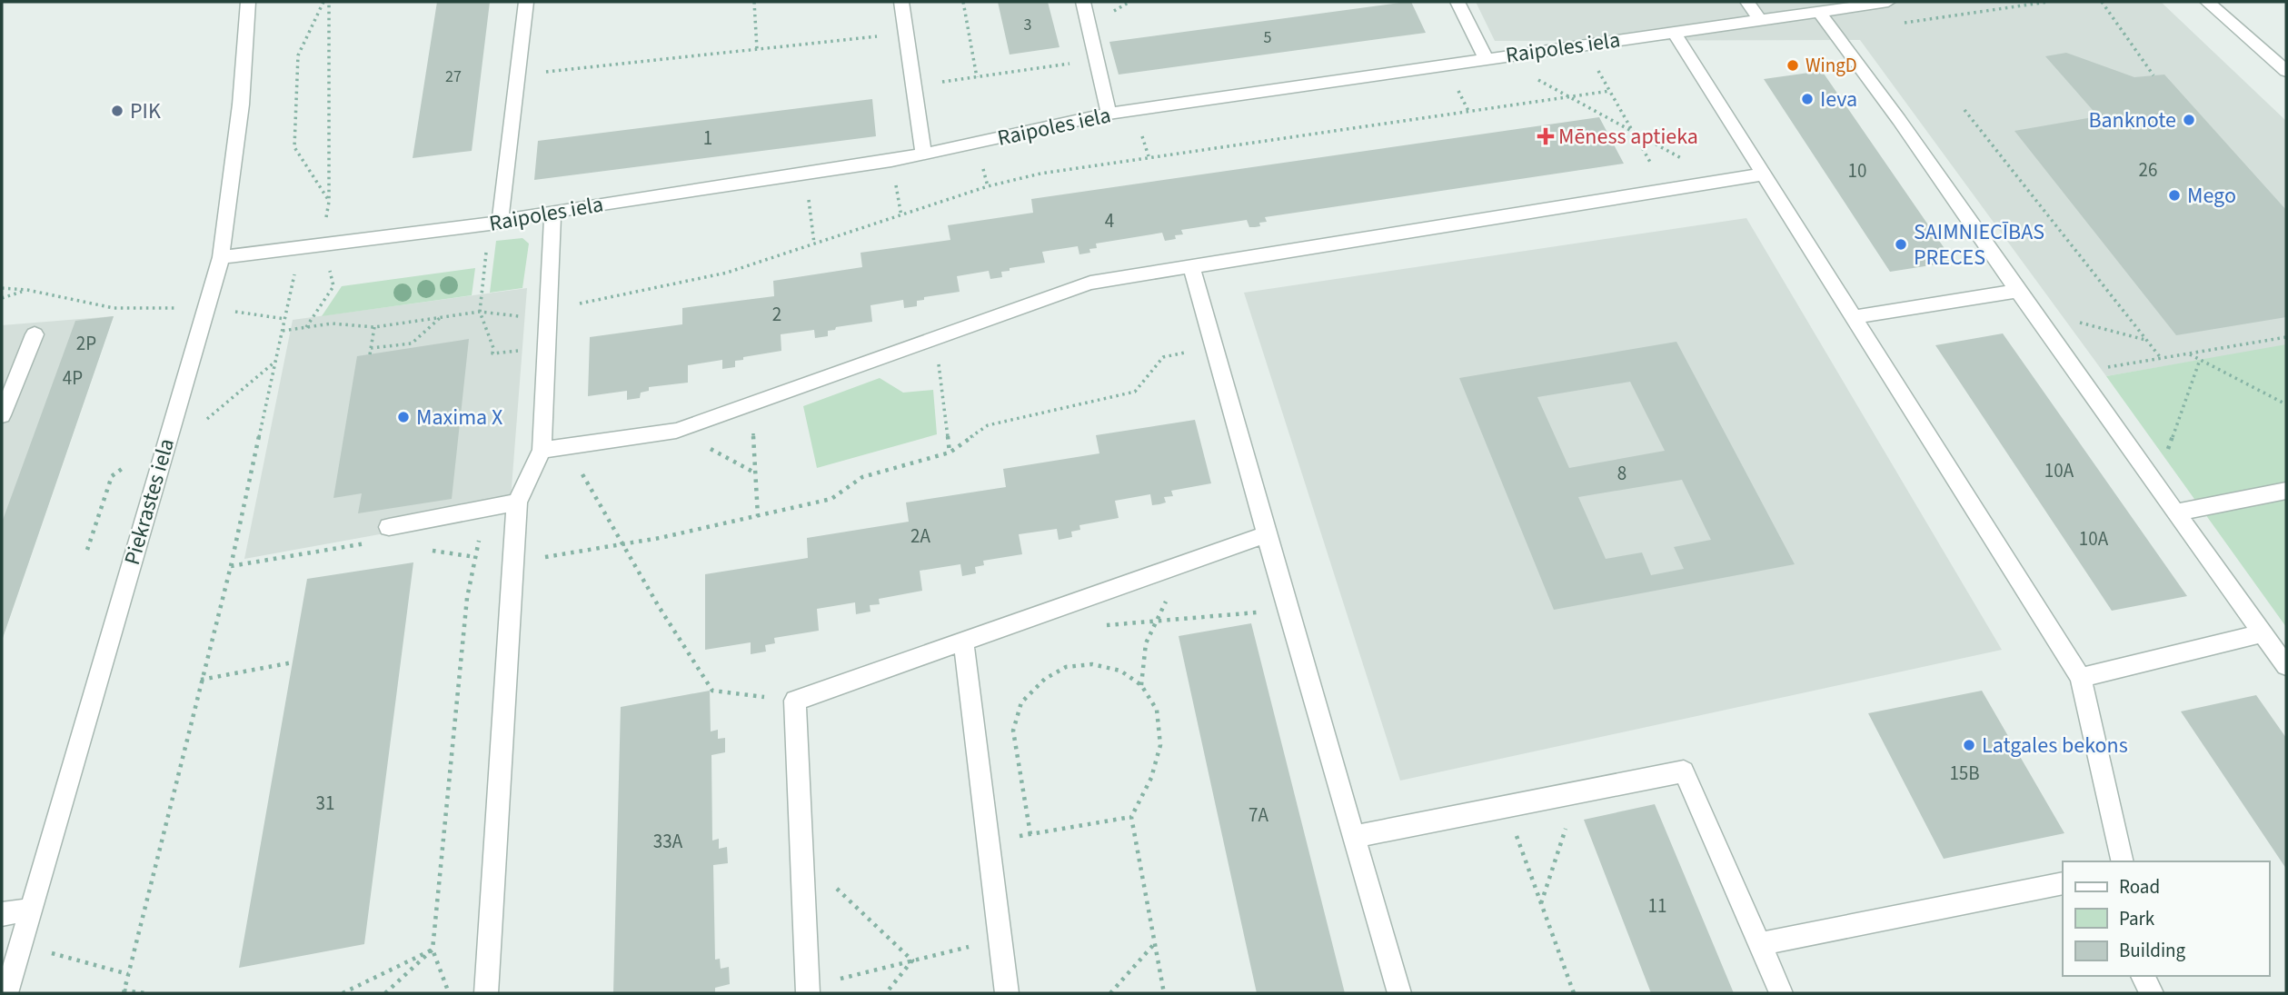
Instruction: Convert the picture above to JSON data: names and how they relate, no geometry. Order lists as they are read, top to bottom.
{
  "streets": {
    "street": ["Raipoles iela", "Piekrastes iela"]
  },
  "crossings": [
    ["Raipoles iela", "Piekrastes iela"]
  ],
  "places": {
    "other": [
      "WingD",
      "Ieva",
      "PIK",
      "Banknote",
      "Mego",
      "SAIMNIECĪBAS PRECES",
      "Maxima X",
      "Latgales bekons"
    ],
    "health": ["Mēness aptieka"]
  },
  "house_numbers": [
    "3",
    "5",
    "27",
    "1",
    "26",
    "10",
    "4",
    "2",
    "2P",
    "4P",
    "10A",
    "8",
    "2A",
    "10A",
    "15B",
    "31",
    "7A",
    "33A",
    "11"
  ],
  "legend": ["Road", "Park", "Building"]
}
